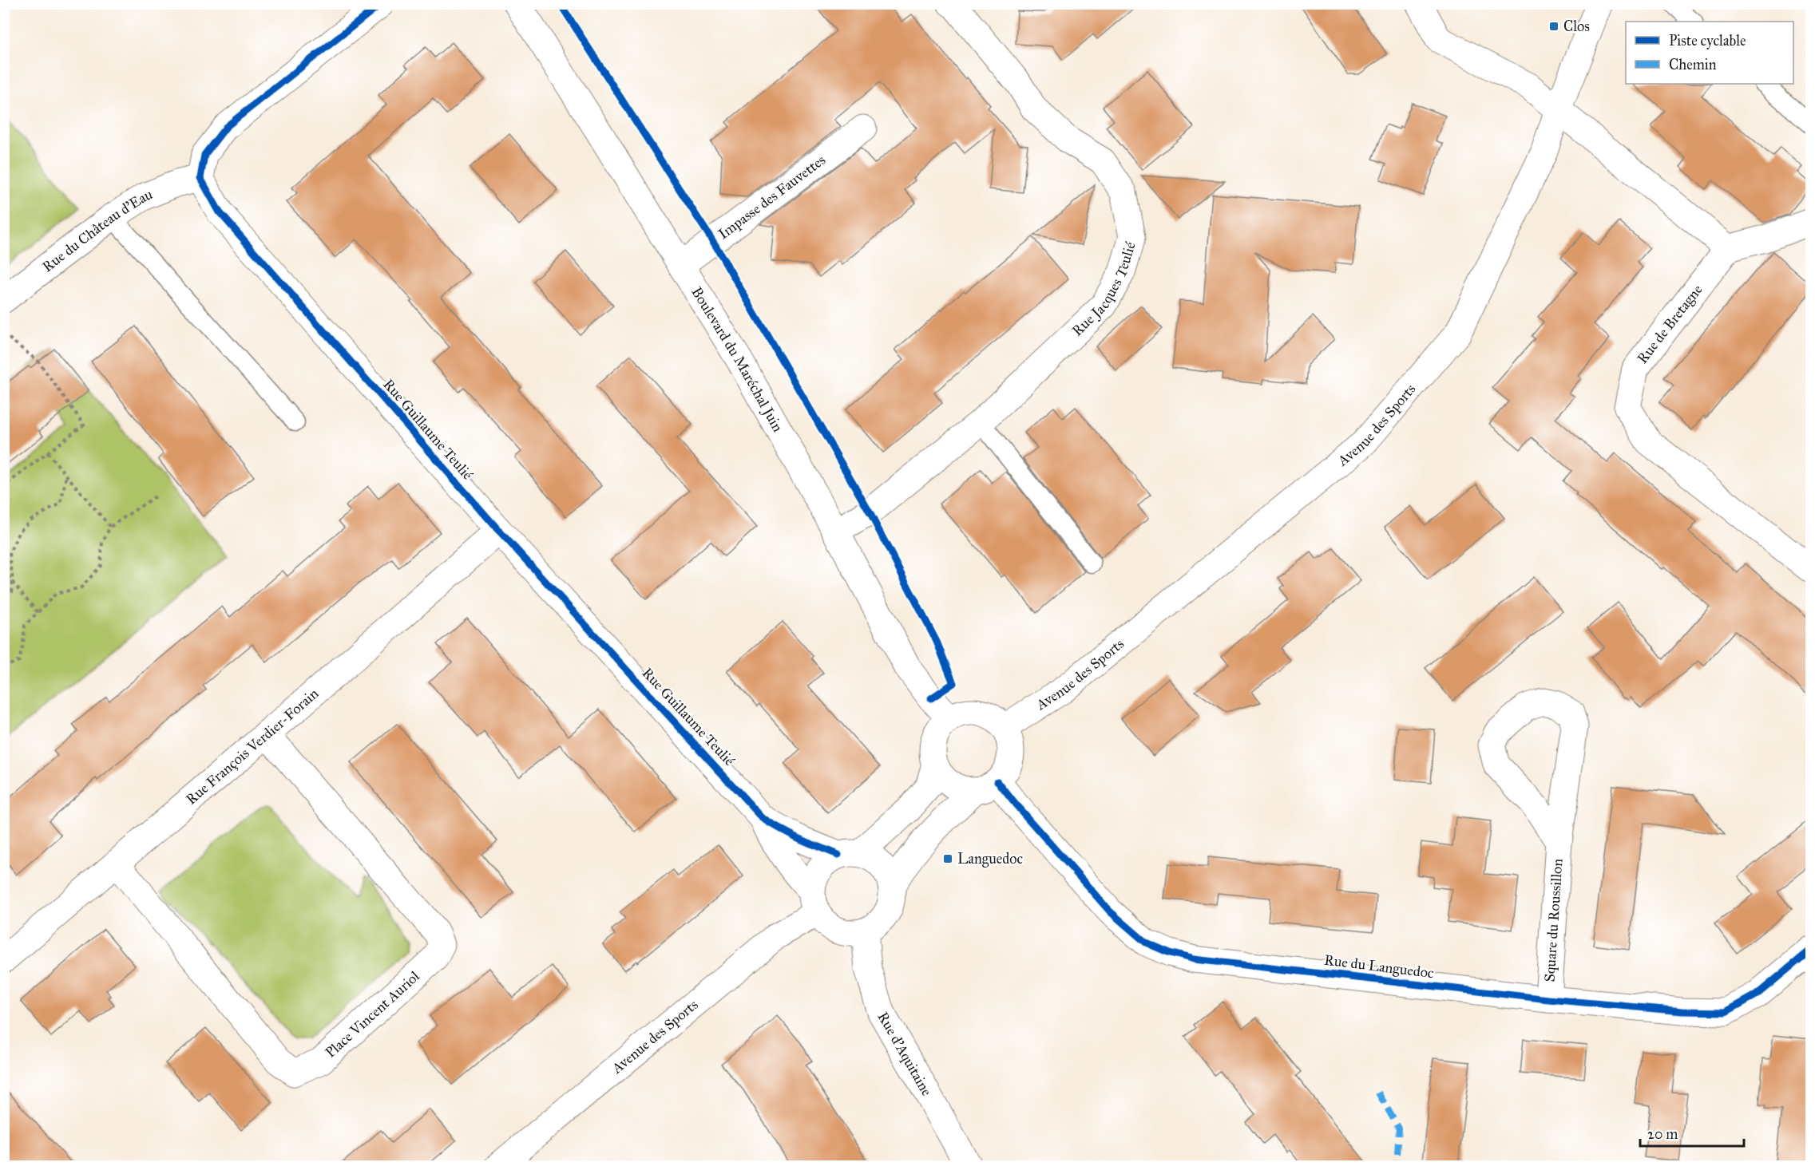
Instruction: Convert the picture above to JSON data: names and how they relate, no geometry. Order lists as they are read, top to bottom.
{
  "streets": {
    "street": [
      "Impasse des Fauvettes",
      "Rue du Château d'Eau",
      "Rue Jacques Teulié",
      "Rue de Bretagne",
      "Boulevard du Maréchal Juin",
      "Avenue des Sports",
      "Rue Guillaume Teulié",
      "Rue François Verdier-Forain",
      "Square du Roussillon",
      "Rue du Languedoc",
      "Place Vincent Auriol",
      "Rue d'Aquitaine"
    ]
  },
  "crossings": [
    ["Impasse des Fauvettes", "Boulevard du Maréchal Juin"],
    ["Rue du Château d'Eau", "Rue Guillaume Teulié"],
    ["Rue Jacques Teulié", "Boulevard du Maréchal Juin"],
    ["Boulevard du Maréchal Juin", "Avenue des Sports"],
    ["Boulevard du Maréchal Juin", "Rue du Languedoc"],
    ["Avenue des Sports", "Rue Guillaume Teulié"],
    ["Avenue des Sports", "Rue du Languedoc"],
    ["Avenue des Sports", "Rue d'Aquitaine"],
    ["Rue Guillaume Teulié", "Rue François Verdier-Forain"],
    ["Rue Guillaume Teulié", "Rue d'Aquitaine"],
    ["Rue François Verdier-Forain", "Place Vincent Auriol"],
    ["Square du Roussillon", "Rue du Languedoc"]
  ],
  "places": {
    "transit": ["Clos", "Languedoc"]
  },
  "legend": ["Piste cyclable", "Chemin"],
  "scale_bar": "20 m"
}
